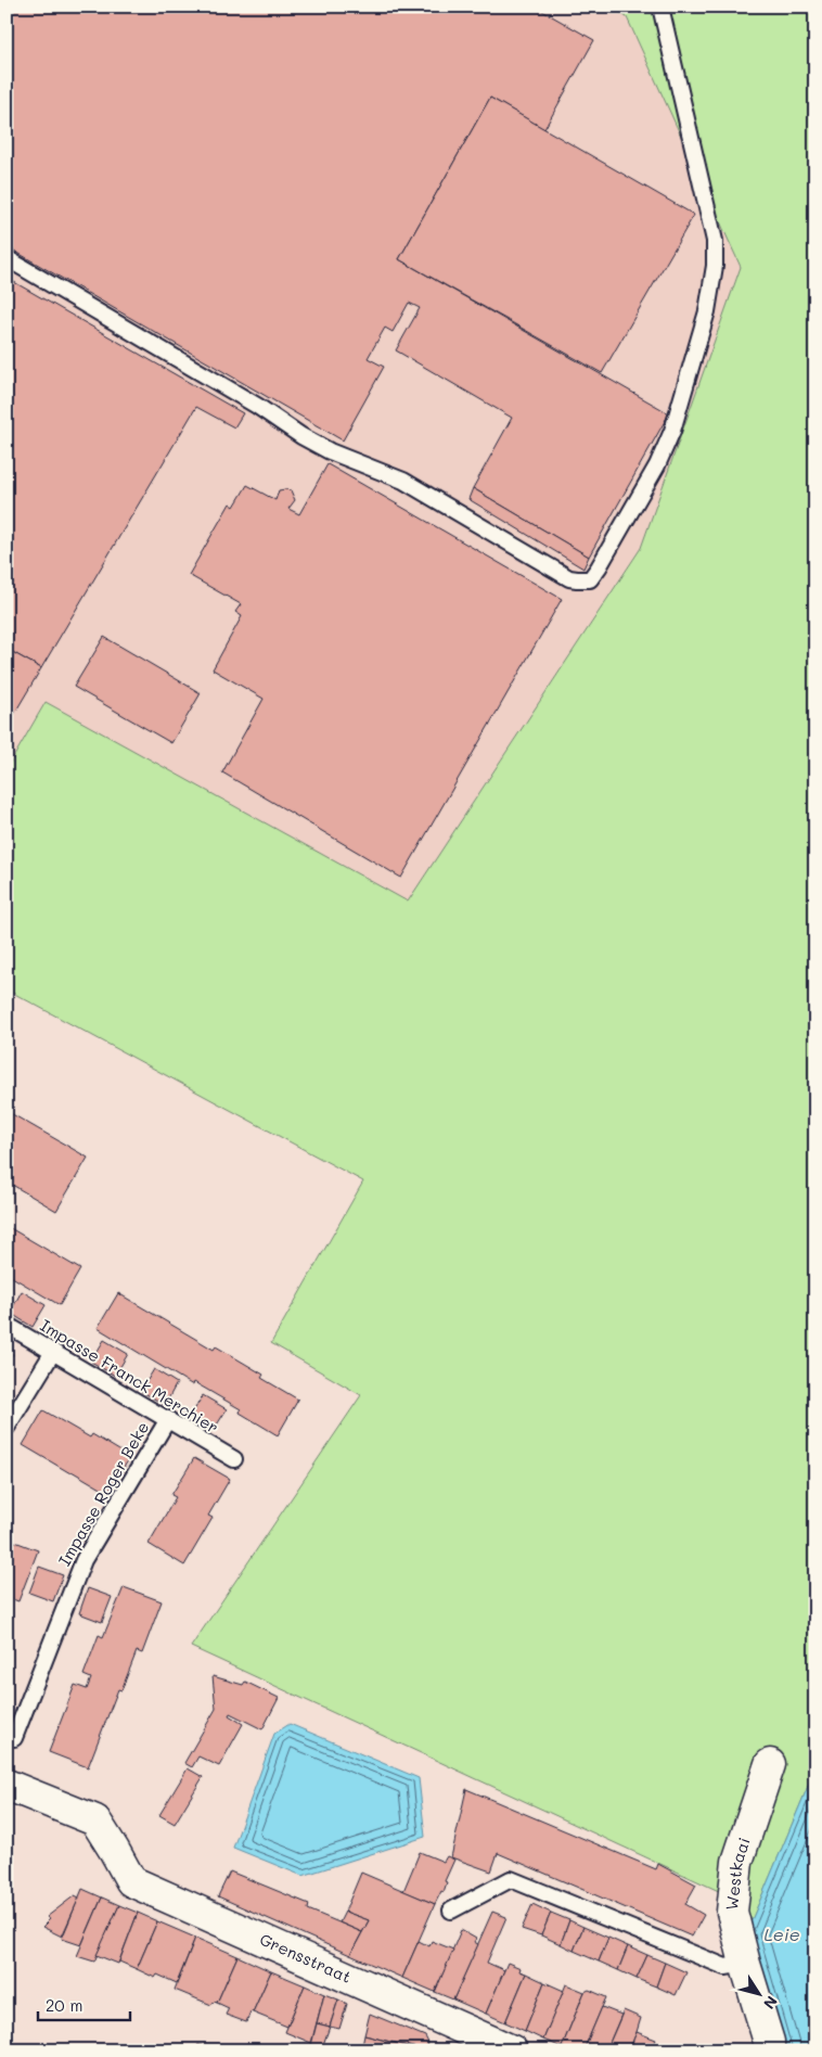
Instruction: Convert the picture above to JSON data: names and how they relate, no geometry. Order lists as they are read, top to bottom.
{
  "streets": {
    "street": ["Westkaai", "Grensstraat"],
    "lane": ["Impasse Franck Merchier", "Impasse Roger Beke"]
  },
  "crossings": [
    ["Impasse Franck Merchier", "Impasse Roger Beke"]
  ],
  "water": ["Leie"],
  "scale_bar": "20 m",
  "north": "bottom right"
}
